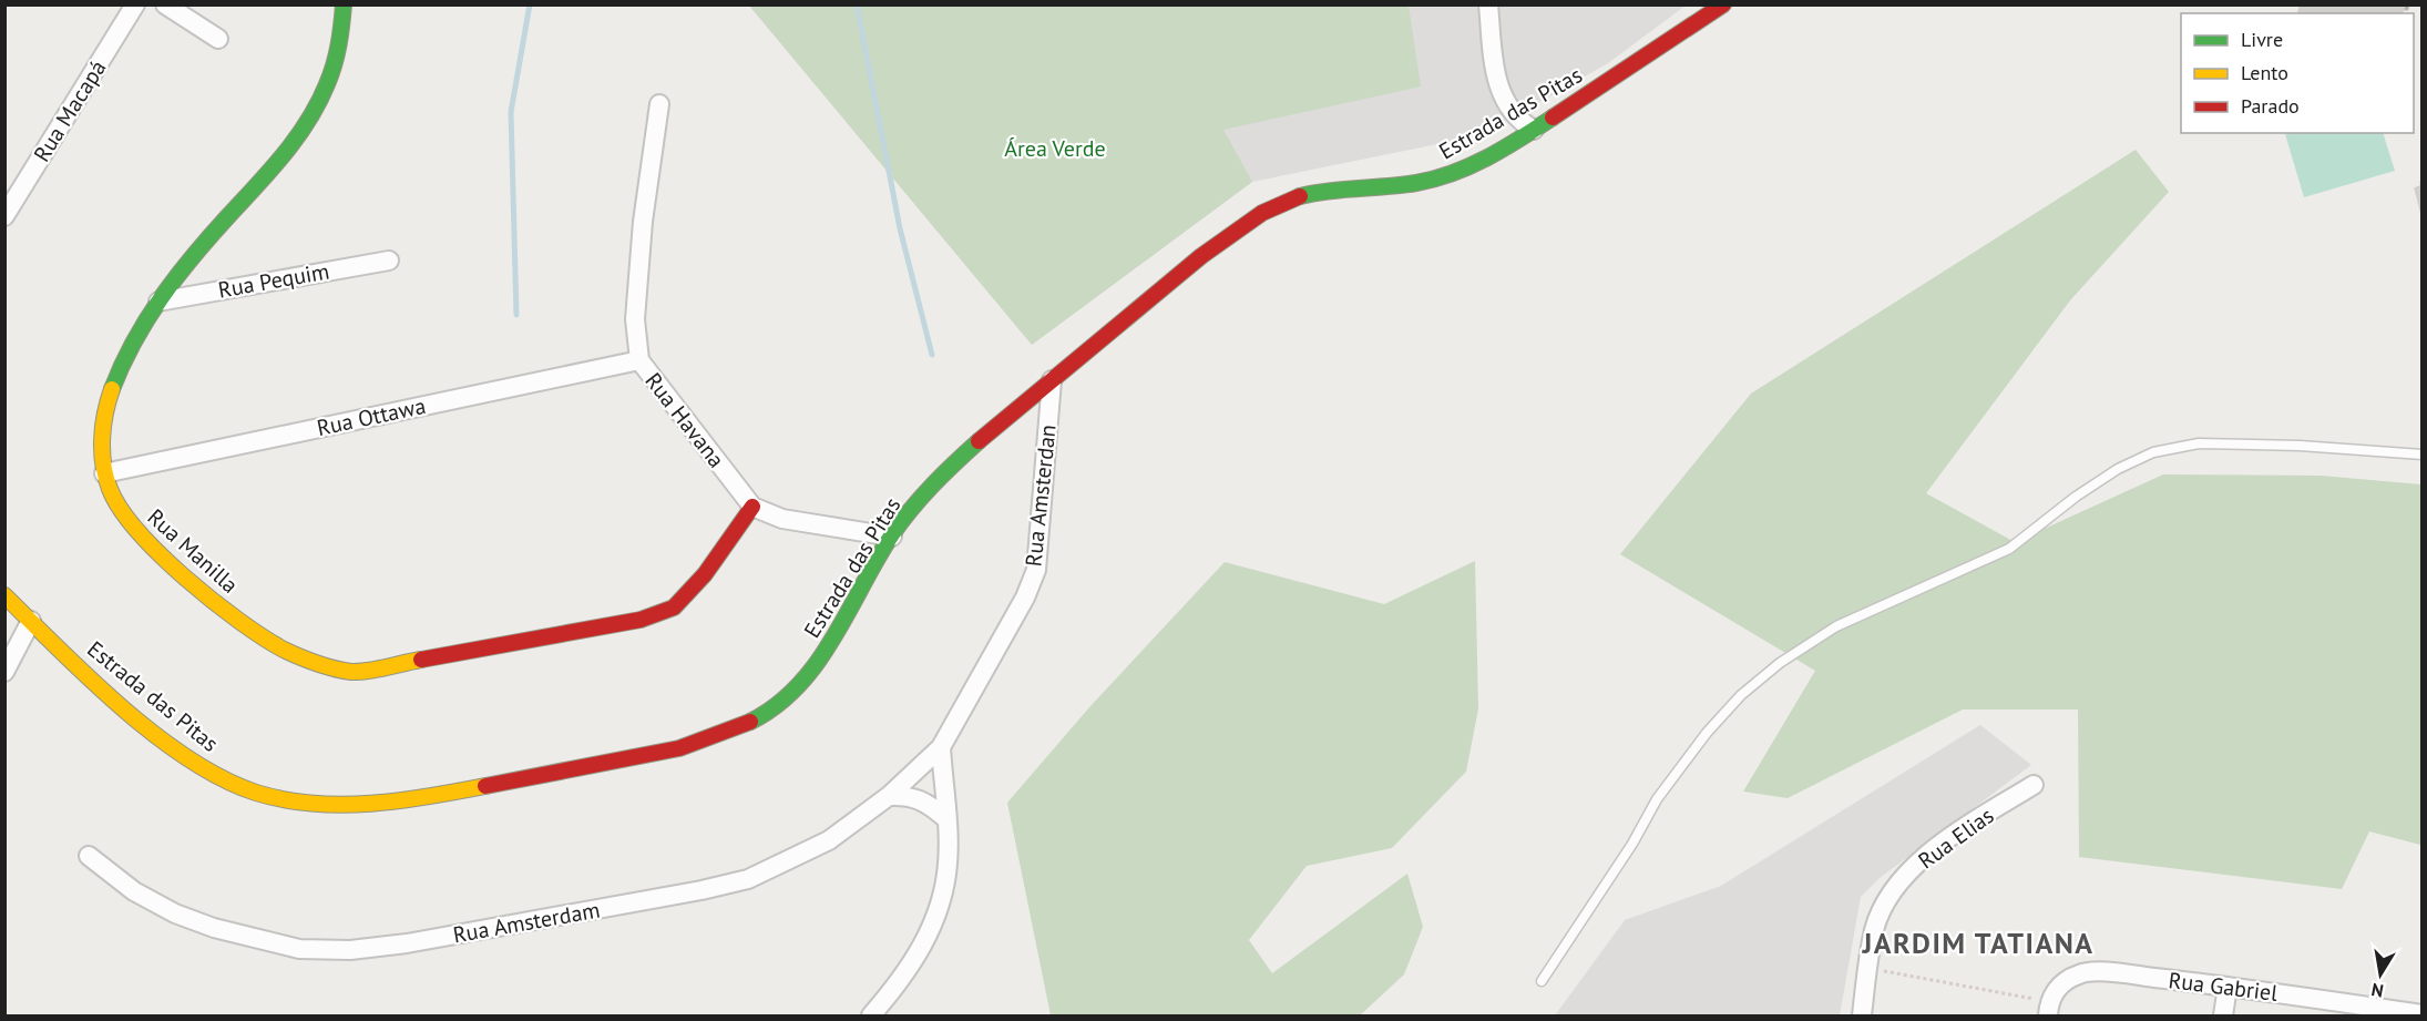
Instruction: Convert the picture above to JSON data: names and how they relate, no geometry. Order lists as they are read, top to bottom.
{
  "streets": {
    "main road": ["Estrada das Pitas", "Rua Manilla"],
    "street": [
      "Rua Macapá",
      "Rua Pequim",
      "Rua Ottawa",
      "Rua Havana",
      "Rua Amsterdan",
      "Rua Elias",
      "Rua Amsterdam",
      "Rua Gabriel"
    ]
  },
  "crossings": [
    ["Estrada das Pitas", "Rua Havana"],
    ["Estrada das Pitas", "Rua Amsterdan"],
    ["Rua Pequim", "Rua Manilla"],
    ["Rua Ottawa", "Rua Havana"],
    ["Rua Ottawa", "Rua Manilla"],
    ["Rua Havana", "Rua Manilla"],
    ["Rua Amsterdan", "Rua Amsterdam"]
  ],
  "districts": ["JARDIM TATIANA"],
  "parks": ["Área Verde"],
  "legend": ["Livre", "Lento", "Parado"],
  "north": "bottom"
}
